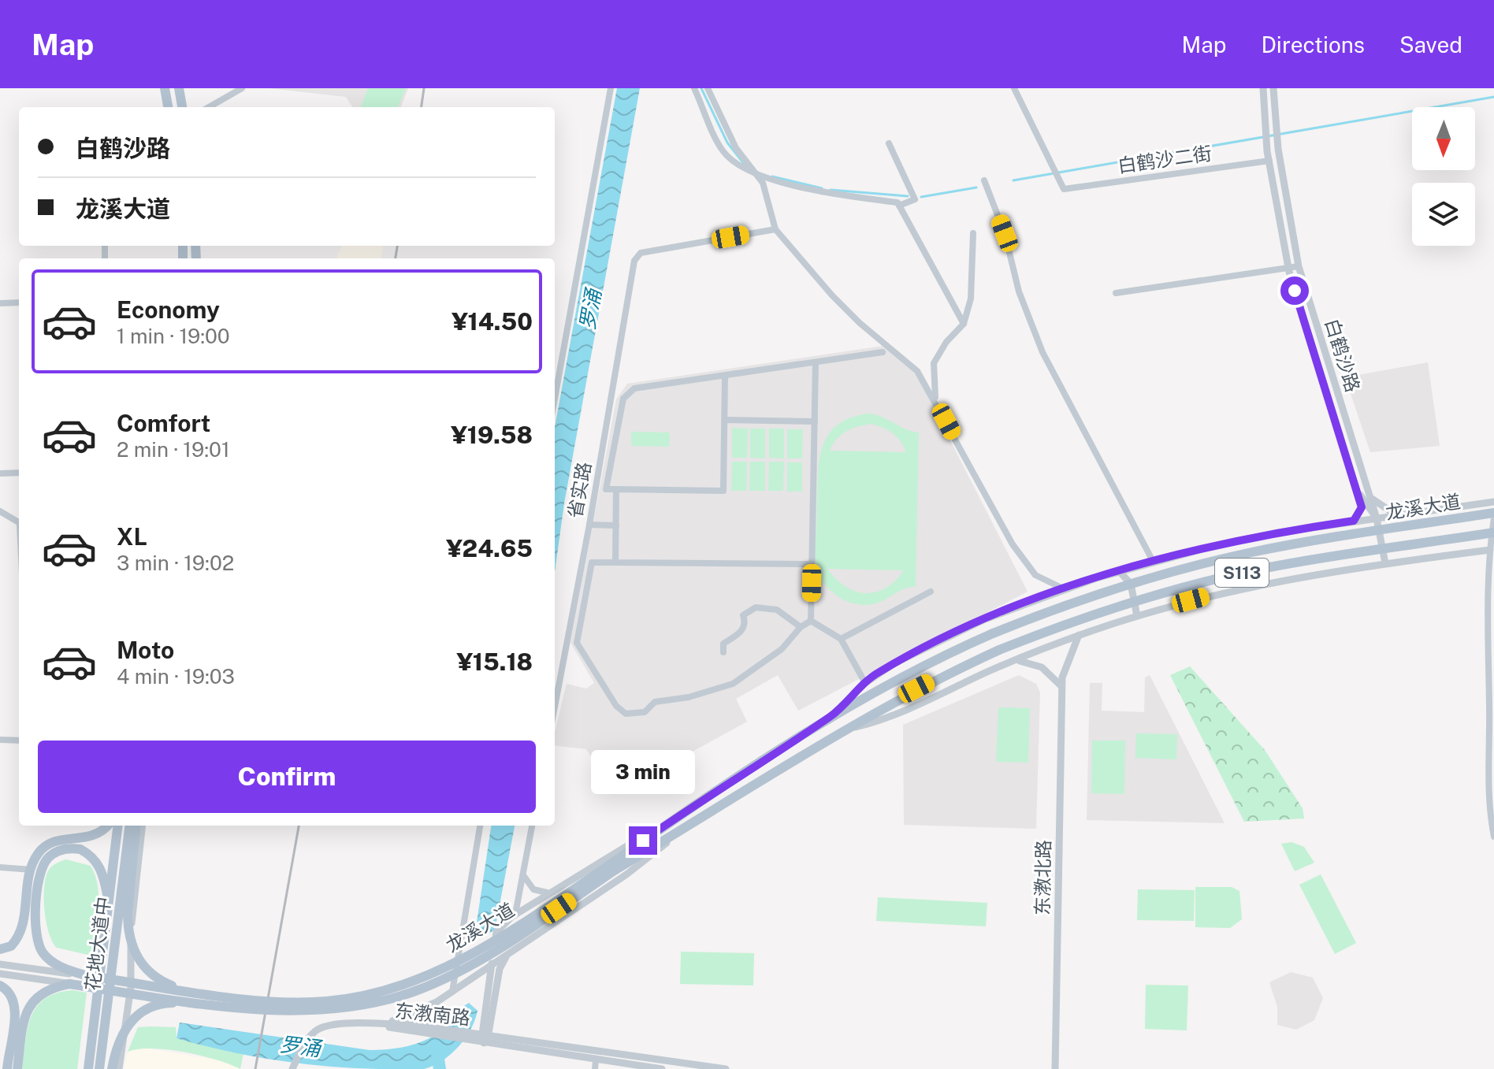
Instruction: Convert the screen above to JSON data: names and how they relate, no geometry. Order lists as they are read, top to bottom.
{
  "streets": {
    "main road": ["龙溪大道", "S113", "花地大道中"],
    "street": [
      "白鹤沙二街",
      "白鹤沙路",
      "省实路",
      "东漖北路",
      "东漖南路"
    ]
  },
  "crossings": [
    ["白鹤沙二街", "白鹤沙路"]
  ],
  "water": ["罗涌"],
  "north": "bottom",
  "page": {
    "header": "Map",
    "nav": ["Map", "Directions", "Saved"],
    "banner": ["白鹤沙路", "龙溪大道"],
    "list": [
      {
        "name": "Economy",
        "note": "1 min · 19:00",
        "value": "¥14.50"
      },
      {
        "name": "Comfort",
        "note": "2 min · 19:01",
        "value": "¥19.58"
      },
      {
        "name": "XL",
        "note": "3 min · 19:02",
        "value": "¥24.65"
      },
      {
        "name": "Moto",
        "note": "4 min · 19:03",
        "value": "¥15.18"
      }
    ],
    "buttons": "Confirm",
    "bubble": "3 min"
  }
}
